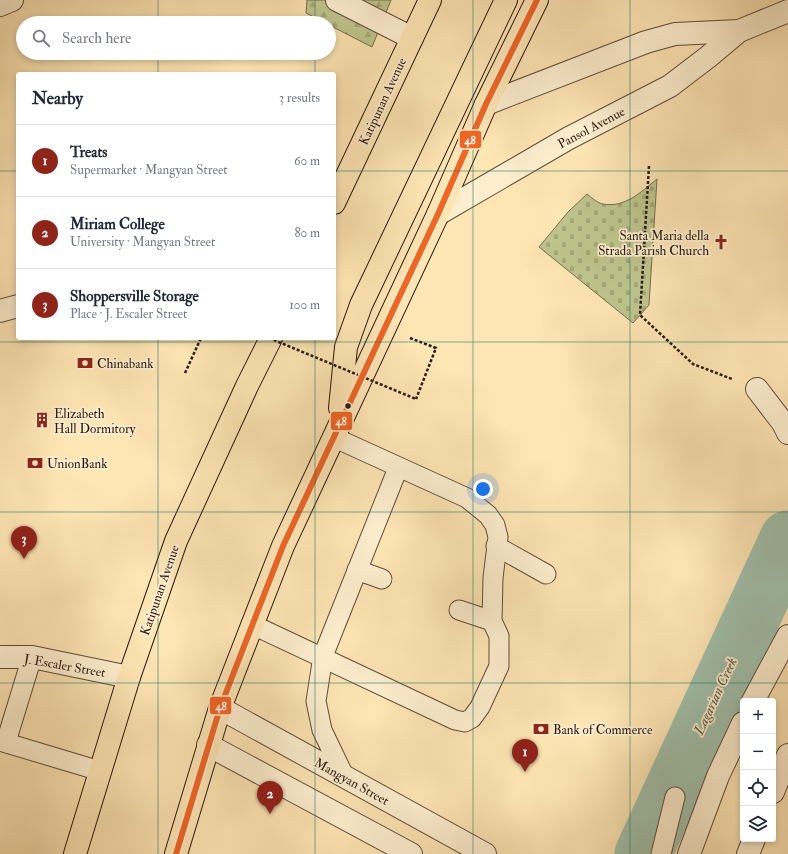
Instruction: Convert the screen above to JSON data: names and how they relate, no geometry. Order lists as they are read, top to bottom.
{
  "streets": {
    "main road": ["Katipunan Avenue"],
    "street": ["Pansol Avenue", "J. Escaler Street", "Mangyan Street"]
  },
  "crossings": [
    ["Katipunan Avenue", "J. Escaler Street"]
  ],
  "water": ["Lagarian Creek"],
  "places": {
    "church": ["Santa Maria della Strada Parish Church"],
    "bank": ["Chinabank", "UnionBank", "Bank of Commerce"],
    "building": ["Elizabeth Hall Dormitory"]
  },
  "lines": ["transit line 48"],
  "page": {
    "search": "Search here",
    "heading": ["Nearby", "3 results"],
    "list": [
      {
        "mark": "1",
        "name": "Treats",
        "note": "Supermarket · Mangyan Street",
        "value": "60 m"
      },
      {
        "mark": "2",
        "name": "Miriam College",
        "note": "University · Mangyan Street",
        "value": "80 m"
      },
      {
        "mark": "3",
        "name": "Shoppersville Storage",
        "note": "Place · J. Escaler Street",
        "value": "100 m"
      }
    ],
    "pins": ["3", "1", "2"],
    "map_buttons": ["+", "−"]
  }
}
